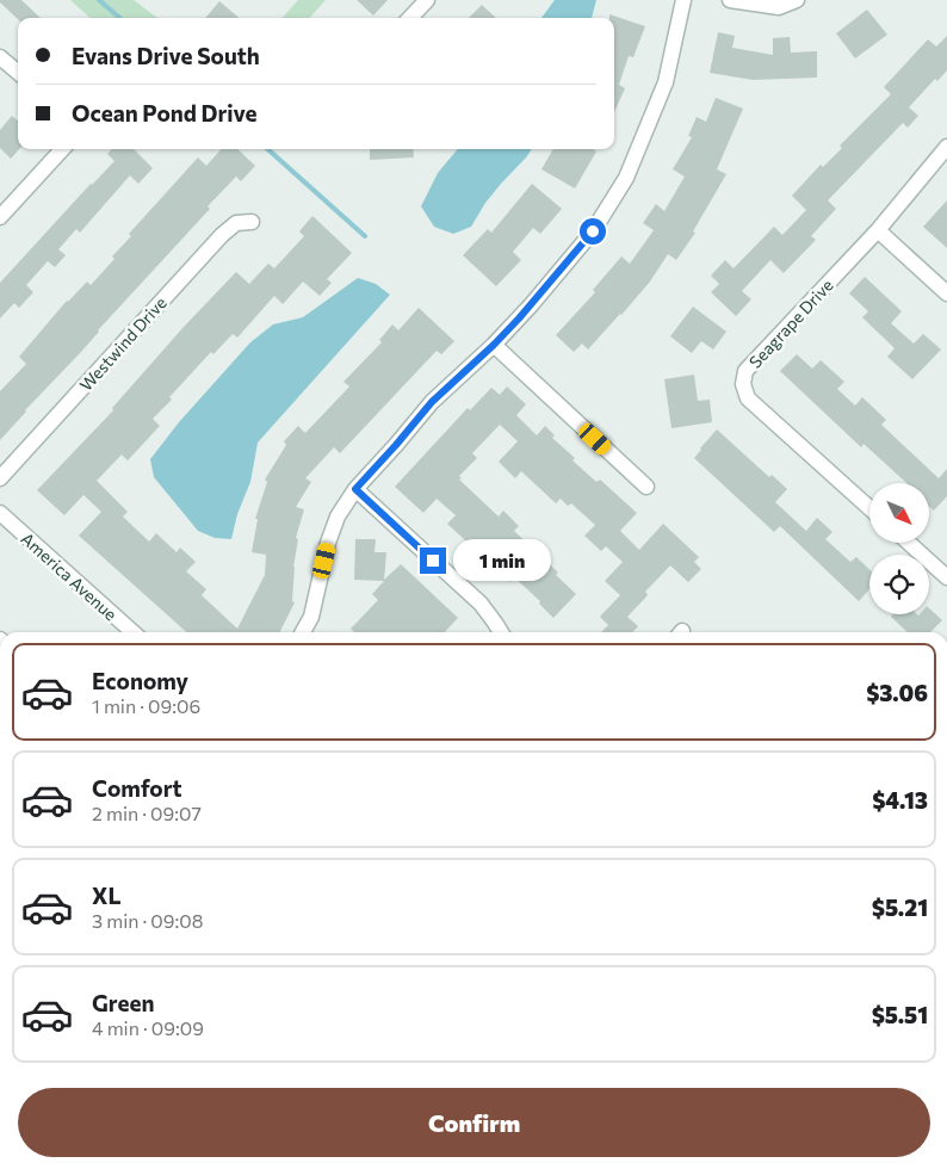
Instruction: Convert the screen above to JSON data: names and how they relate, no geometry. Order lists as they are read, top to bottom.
{
  "streets": {
    "street": ["Seagrape Drive", "Westwind Drive", "America Avenue"]
  },
  "north": "bottom right",
  "page": {
    "banner": ["Evans Drive South", "Ocean Pond Drive"],
    "bubble": "1 min",
    "list": [
      {
        "name": "Economy",
        "note": "1 min · 09:06",
        "value": "$3.06"
      },
      {
        "name": "Comfort",
        "note": "2 min · 09:07",
        "value": "$4.13"
      },
      {
        "name": "XL",
        "note": "3 min · 09:08",
        "value": "$5.21"
      },
      {
        "name": "Green",
        "note": "4 min · 09:09",
        "value": "$5.51"
      }
    ],
    "buttons": "Confirm"
  }
}
